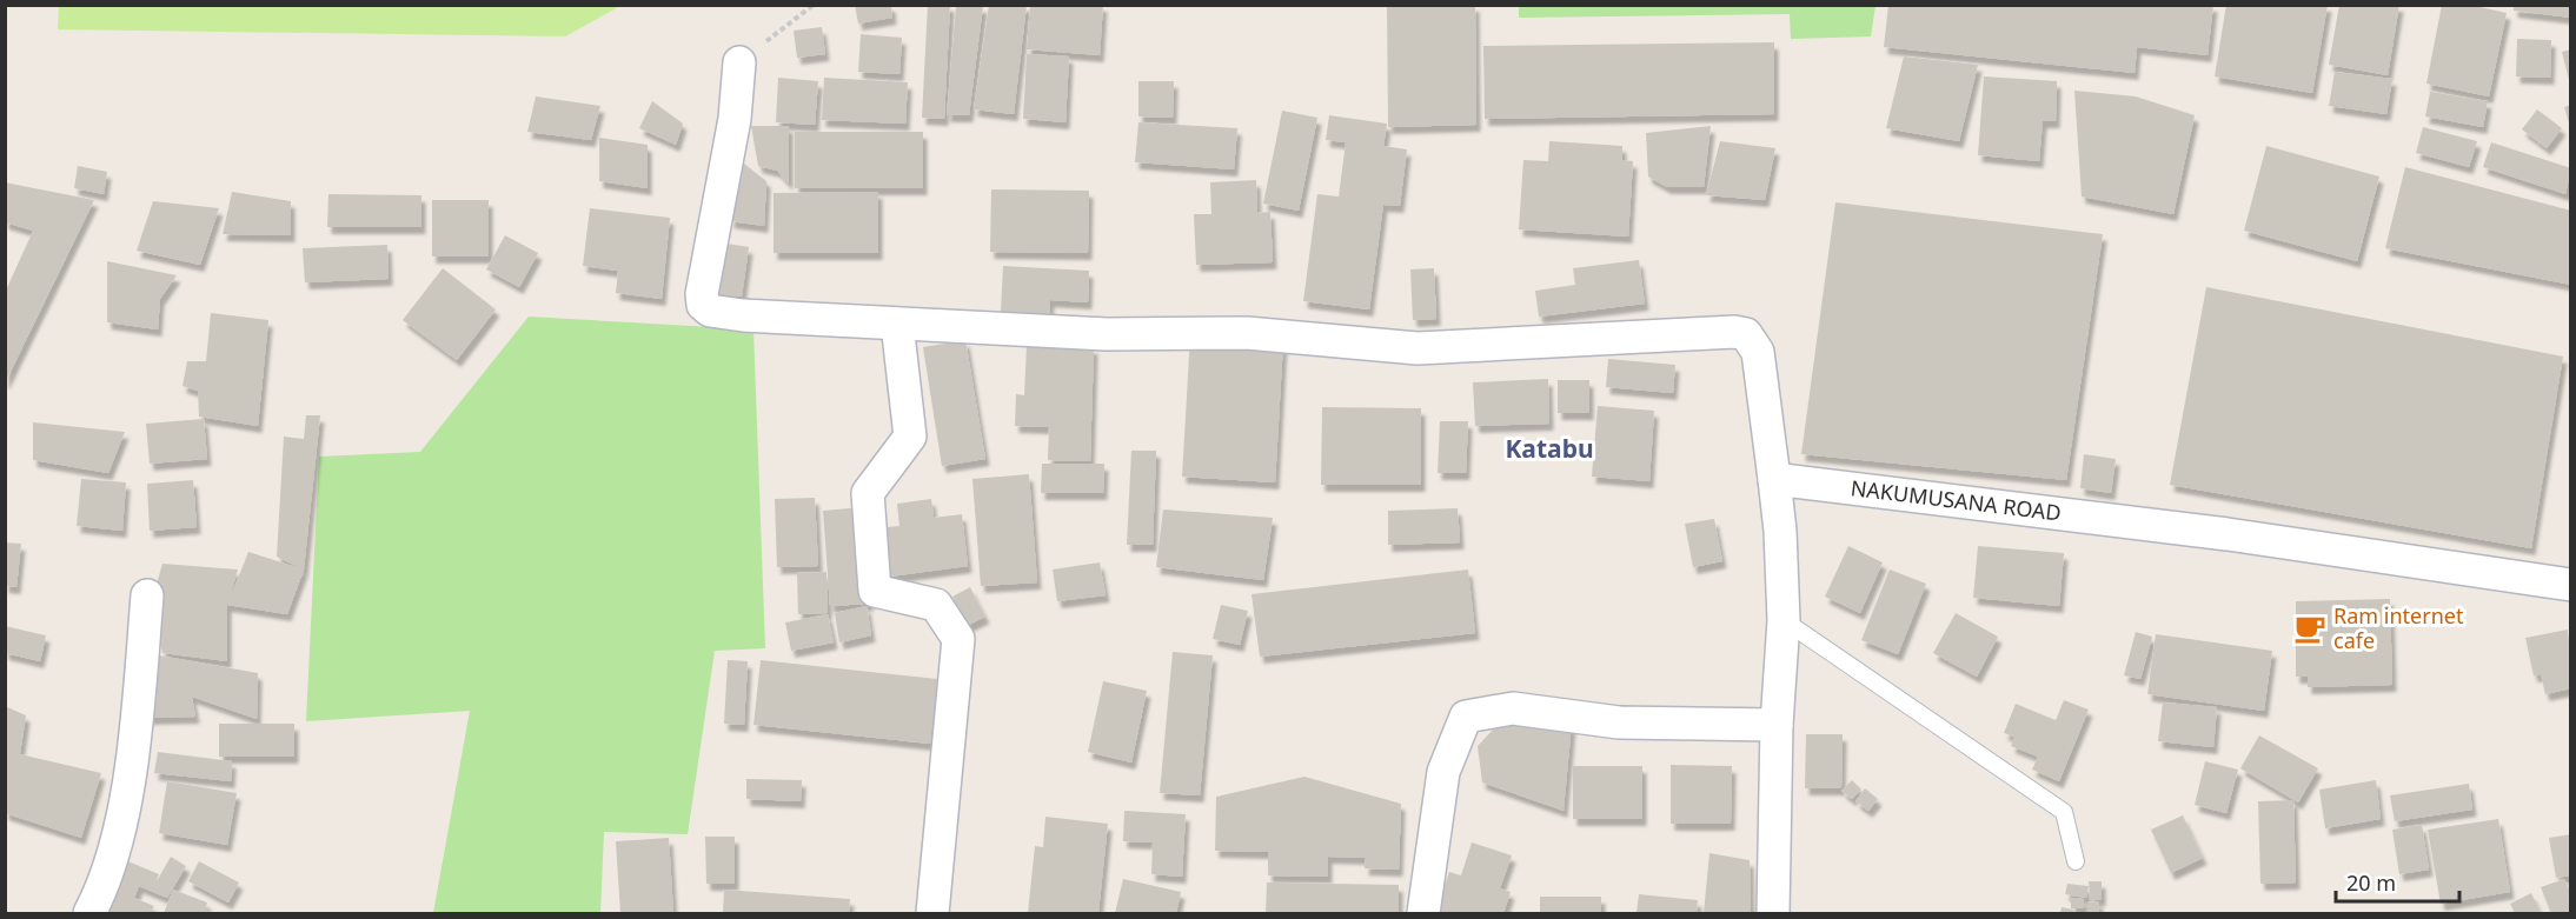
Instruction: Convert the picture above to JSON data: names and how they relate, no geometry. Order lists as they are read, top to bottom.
{
  "streets": {
    "street": ["NAKUMUSANA ROAD"]
  },
  "districts": ["Katabu"],
  "places": {
    "cafe": ["Ram internet cafe"]
  },
  "scale_bar": "20 m"
}
